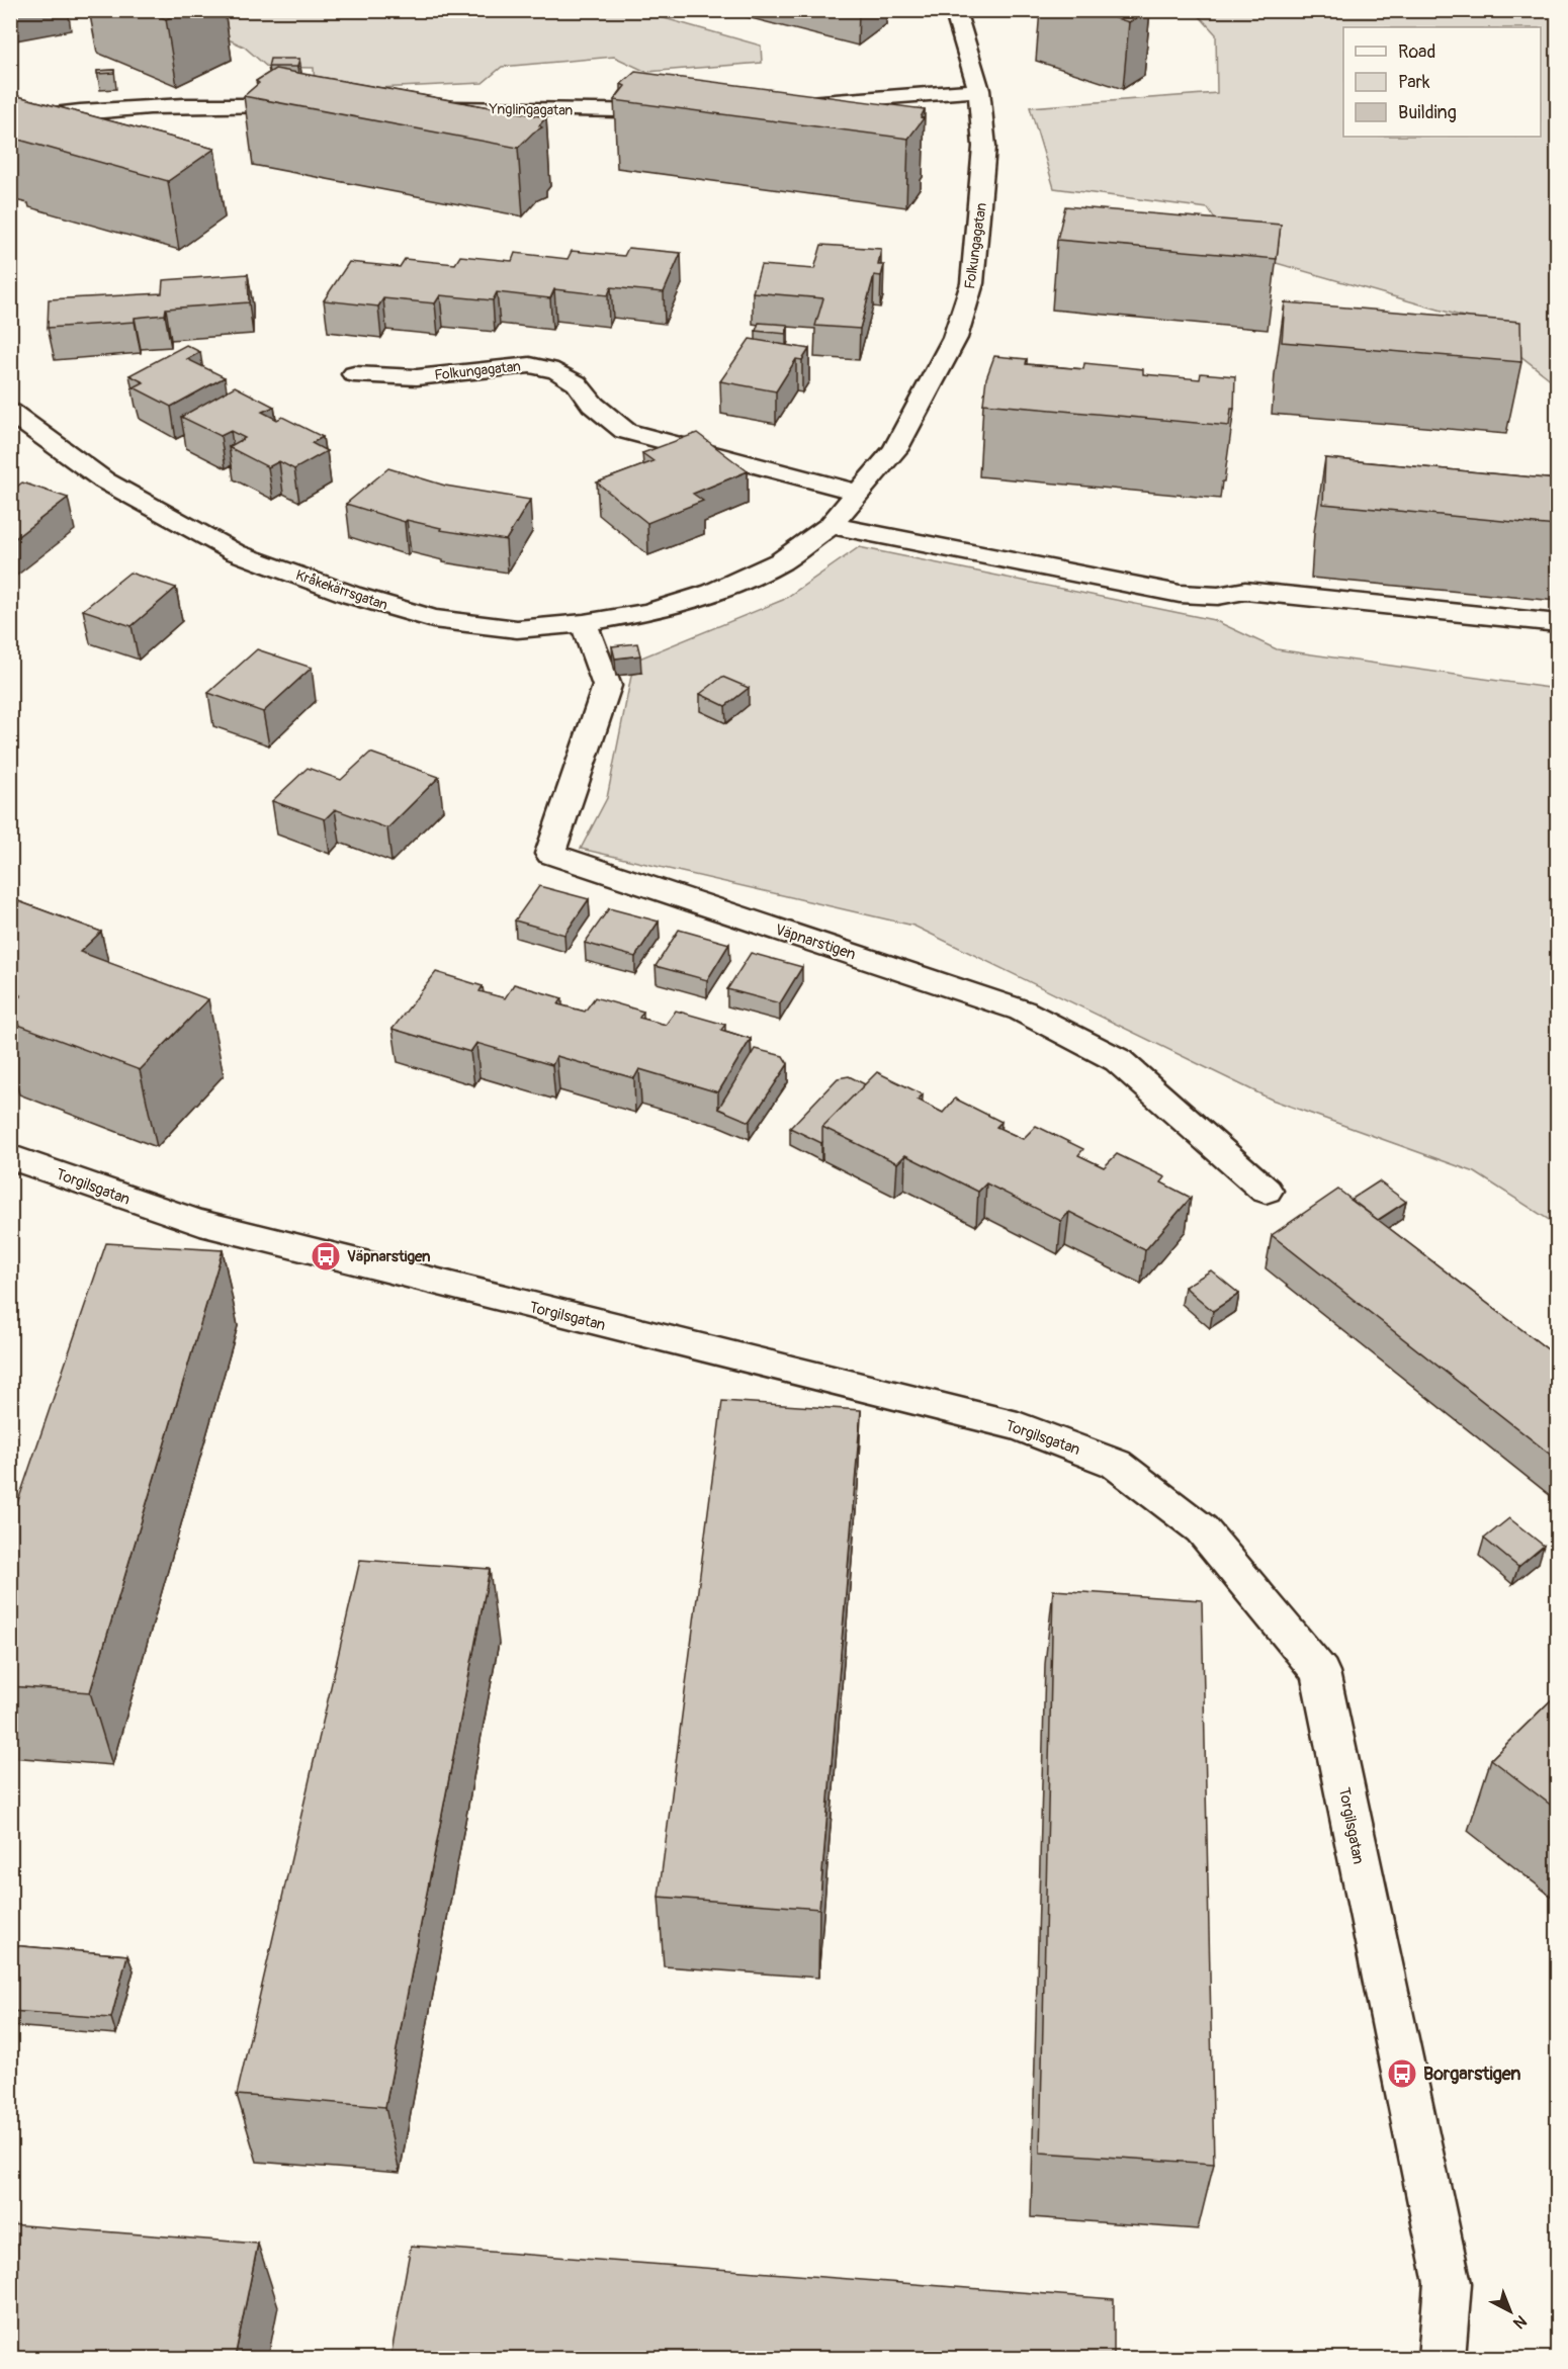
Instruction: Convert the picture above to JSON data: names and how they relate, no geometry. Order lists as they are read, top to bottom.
{
  "streets": {
    "street": [
      "Ynglingagatan",
      "Folkungagatan",
      "Kråkekärrsgatan",
      "Väpnarstigen",
      "Torgilsgatan"
    ]
  },
  "crossings": [
    ["Folkungagatan", "Kråkekärrsgatan"],
    ["Kråkekärrsgatan", "Väpnarstigen"]
  ],
  "places": {
    "bus stop": ["Väpnarstigen", "Borgarstigen"]
  },
  "legend": ["Road", "Park", "Building"],
  "north": "bottom right"
}
